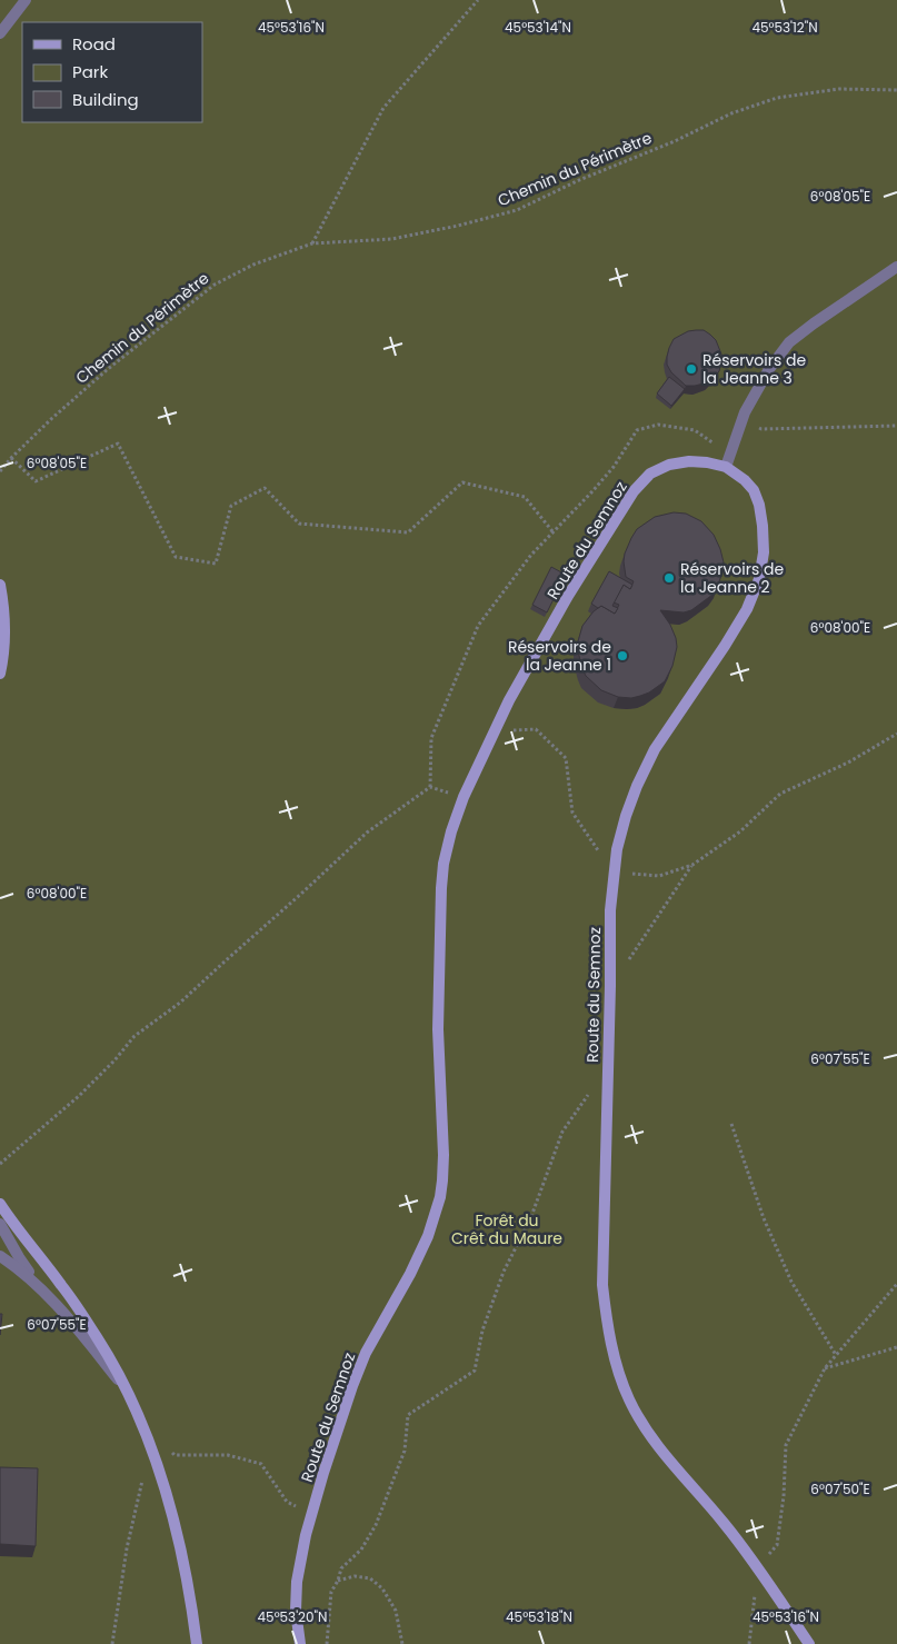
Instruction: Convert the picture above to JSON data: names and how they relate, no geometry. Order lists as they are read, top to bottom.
{
  "streets": {
    "main road": ["Route du Semnoz"],
    "path": ["Chemin du Périmètre"]
  },
  "parks": ["Forêt du Crêt du Maure"],
  "places": ["Réservoirs de la Jeanne 3", "Réservoirs de la Jeanne 2", "Réservoirs de la Jeanne 1"],
  "legend": ["Road", "Park", "Building"],
  "coordinates": [
    "45°53'16\"N",
    "45°53'14\"N",
    "45°53'12\"N",
    "6°08'05\"E",
    "6°08'00\"E",
    "6°07'55\"E",
    "6°07'50\"E",
    "45°53'20\"N",
    "45°53'18\"N"
  ]
}
